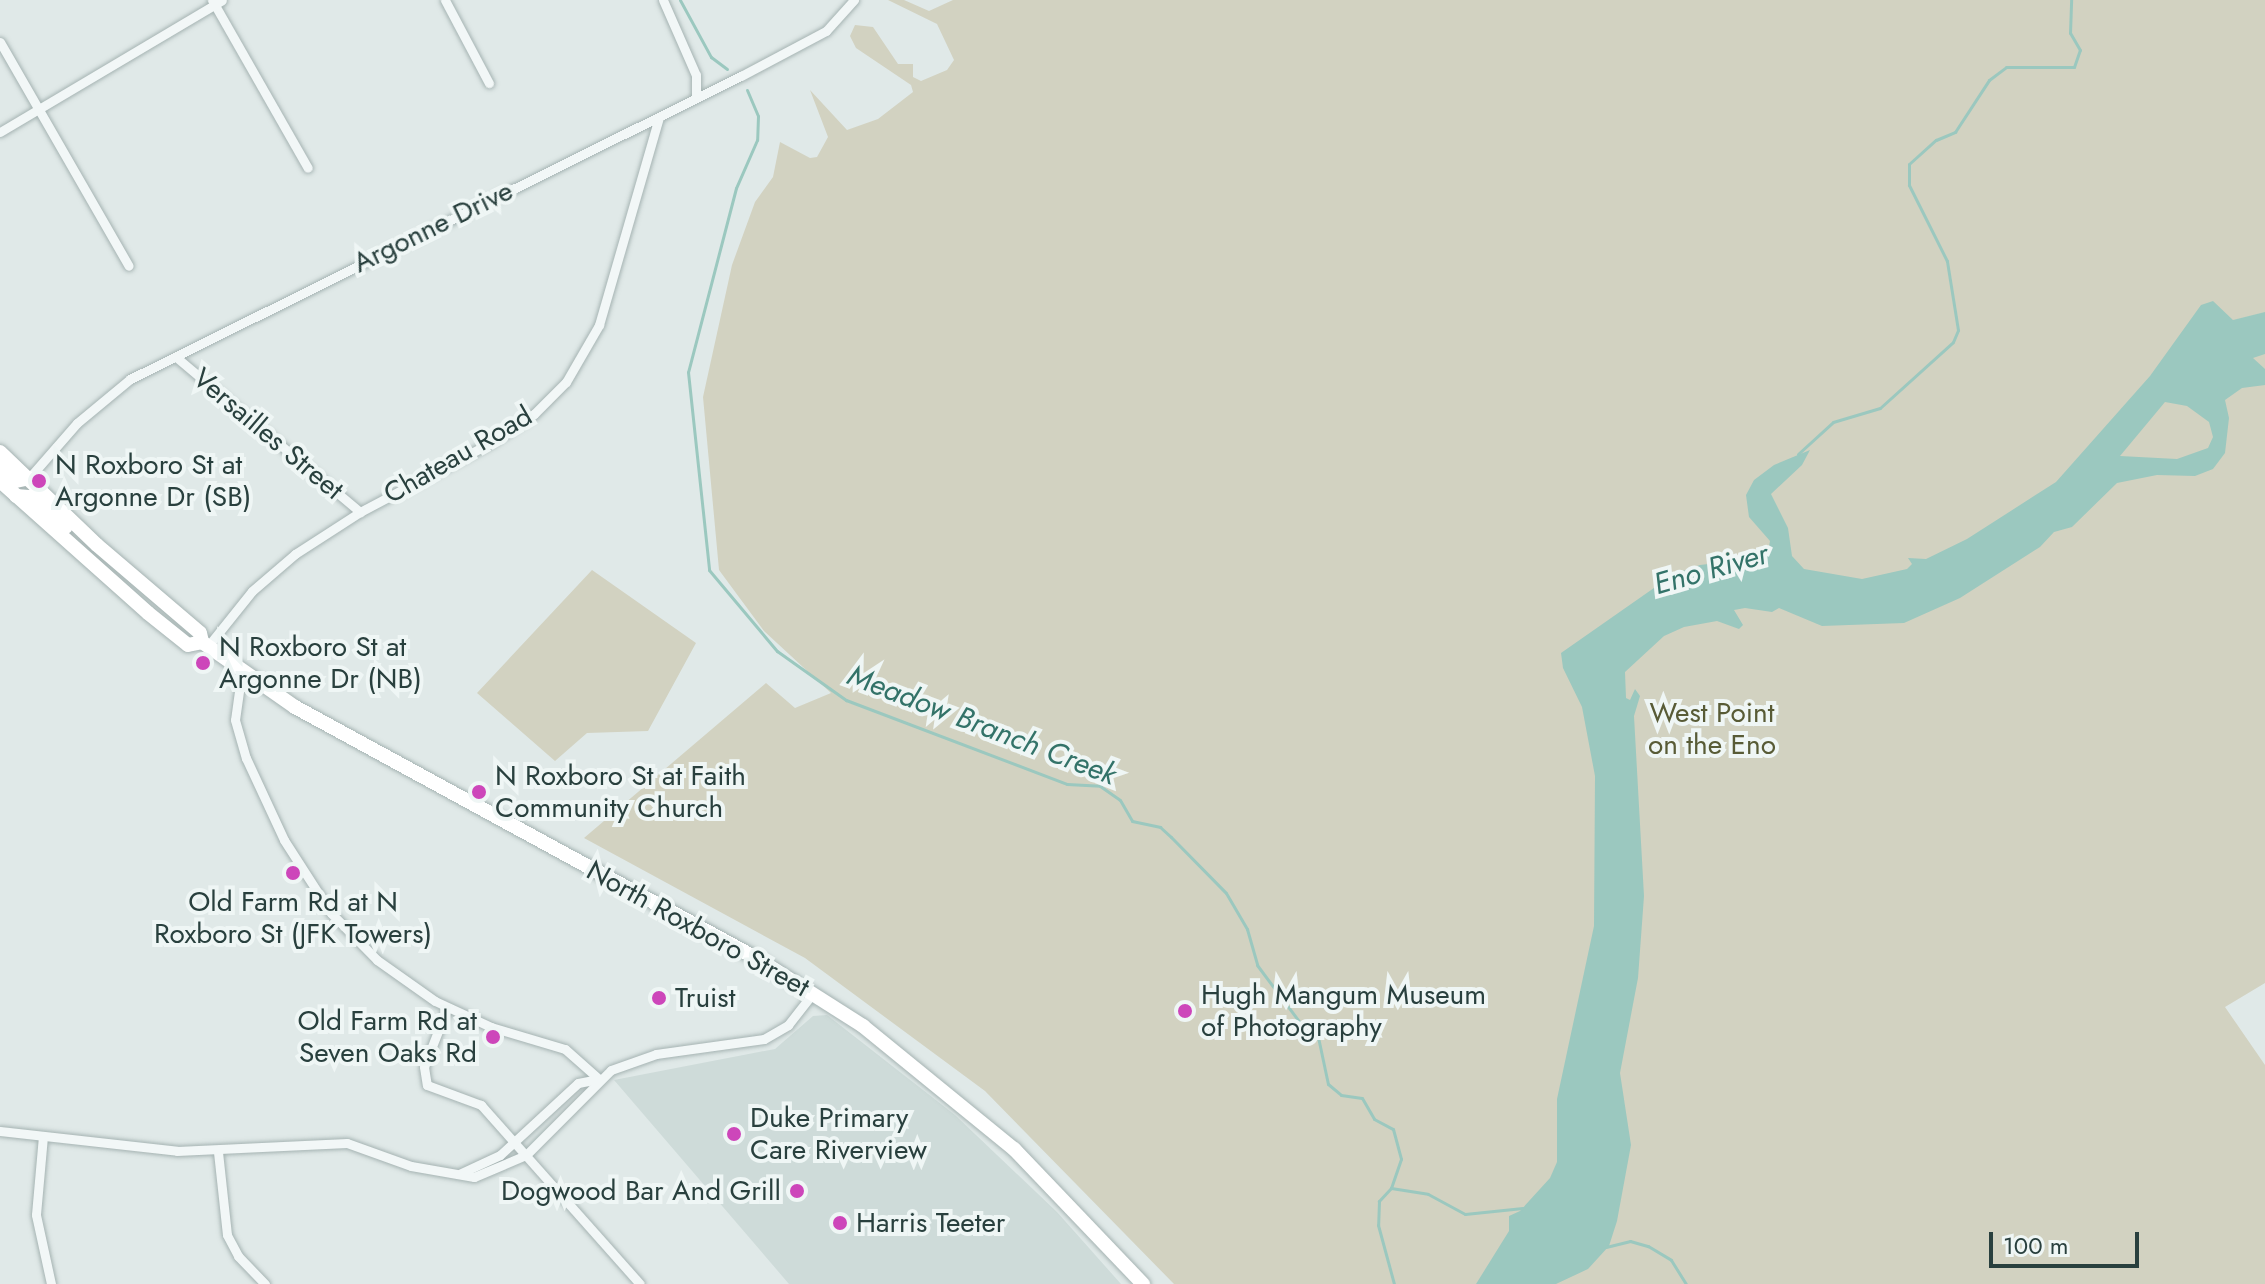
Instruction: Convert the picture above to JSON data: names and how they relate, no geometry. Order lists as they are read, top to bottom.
{
  "streets": {
    "highway": ["North Roxboro Street"],
    "street": ["Argonne Drive", "Versailles Street", "Chateau Road"]
  },
  "crossings": [
    ["Argonne Drive", "Versailles Street"],
    ["Argonne Drive", "Chateau Road"],
    ["Argonne Drive", "North Roxboro Street"],
    ["Versailles Street", "Chateau Road"],
    ["Chateau Road", "North Roxboro Street"]
  ],
  "water": ["Eno River", "Meadow Branch Creek"],
  "parks": ["West Point on the Eno"],
  "places": [
    "N Roxboro St at Argonne Dr (SB)",
    "N Roxboro St at Argonne Dr (NB)",
    "N Roxboro St at Faith Community Church",
    "Old Farm Rd at N Roxboro St (JFK Towers)",
    "Truist",
    "Hugh Mangum Museum of Photography",
    "Old Farm Rd at Seven Oaks Rd",
    "Duke Primary Care Riverview",
    "Dogwood Bar And Grill",
    "Harris Teeter"
  ],
  "scale_bar": "100 m"
}
